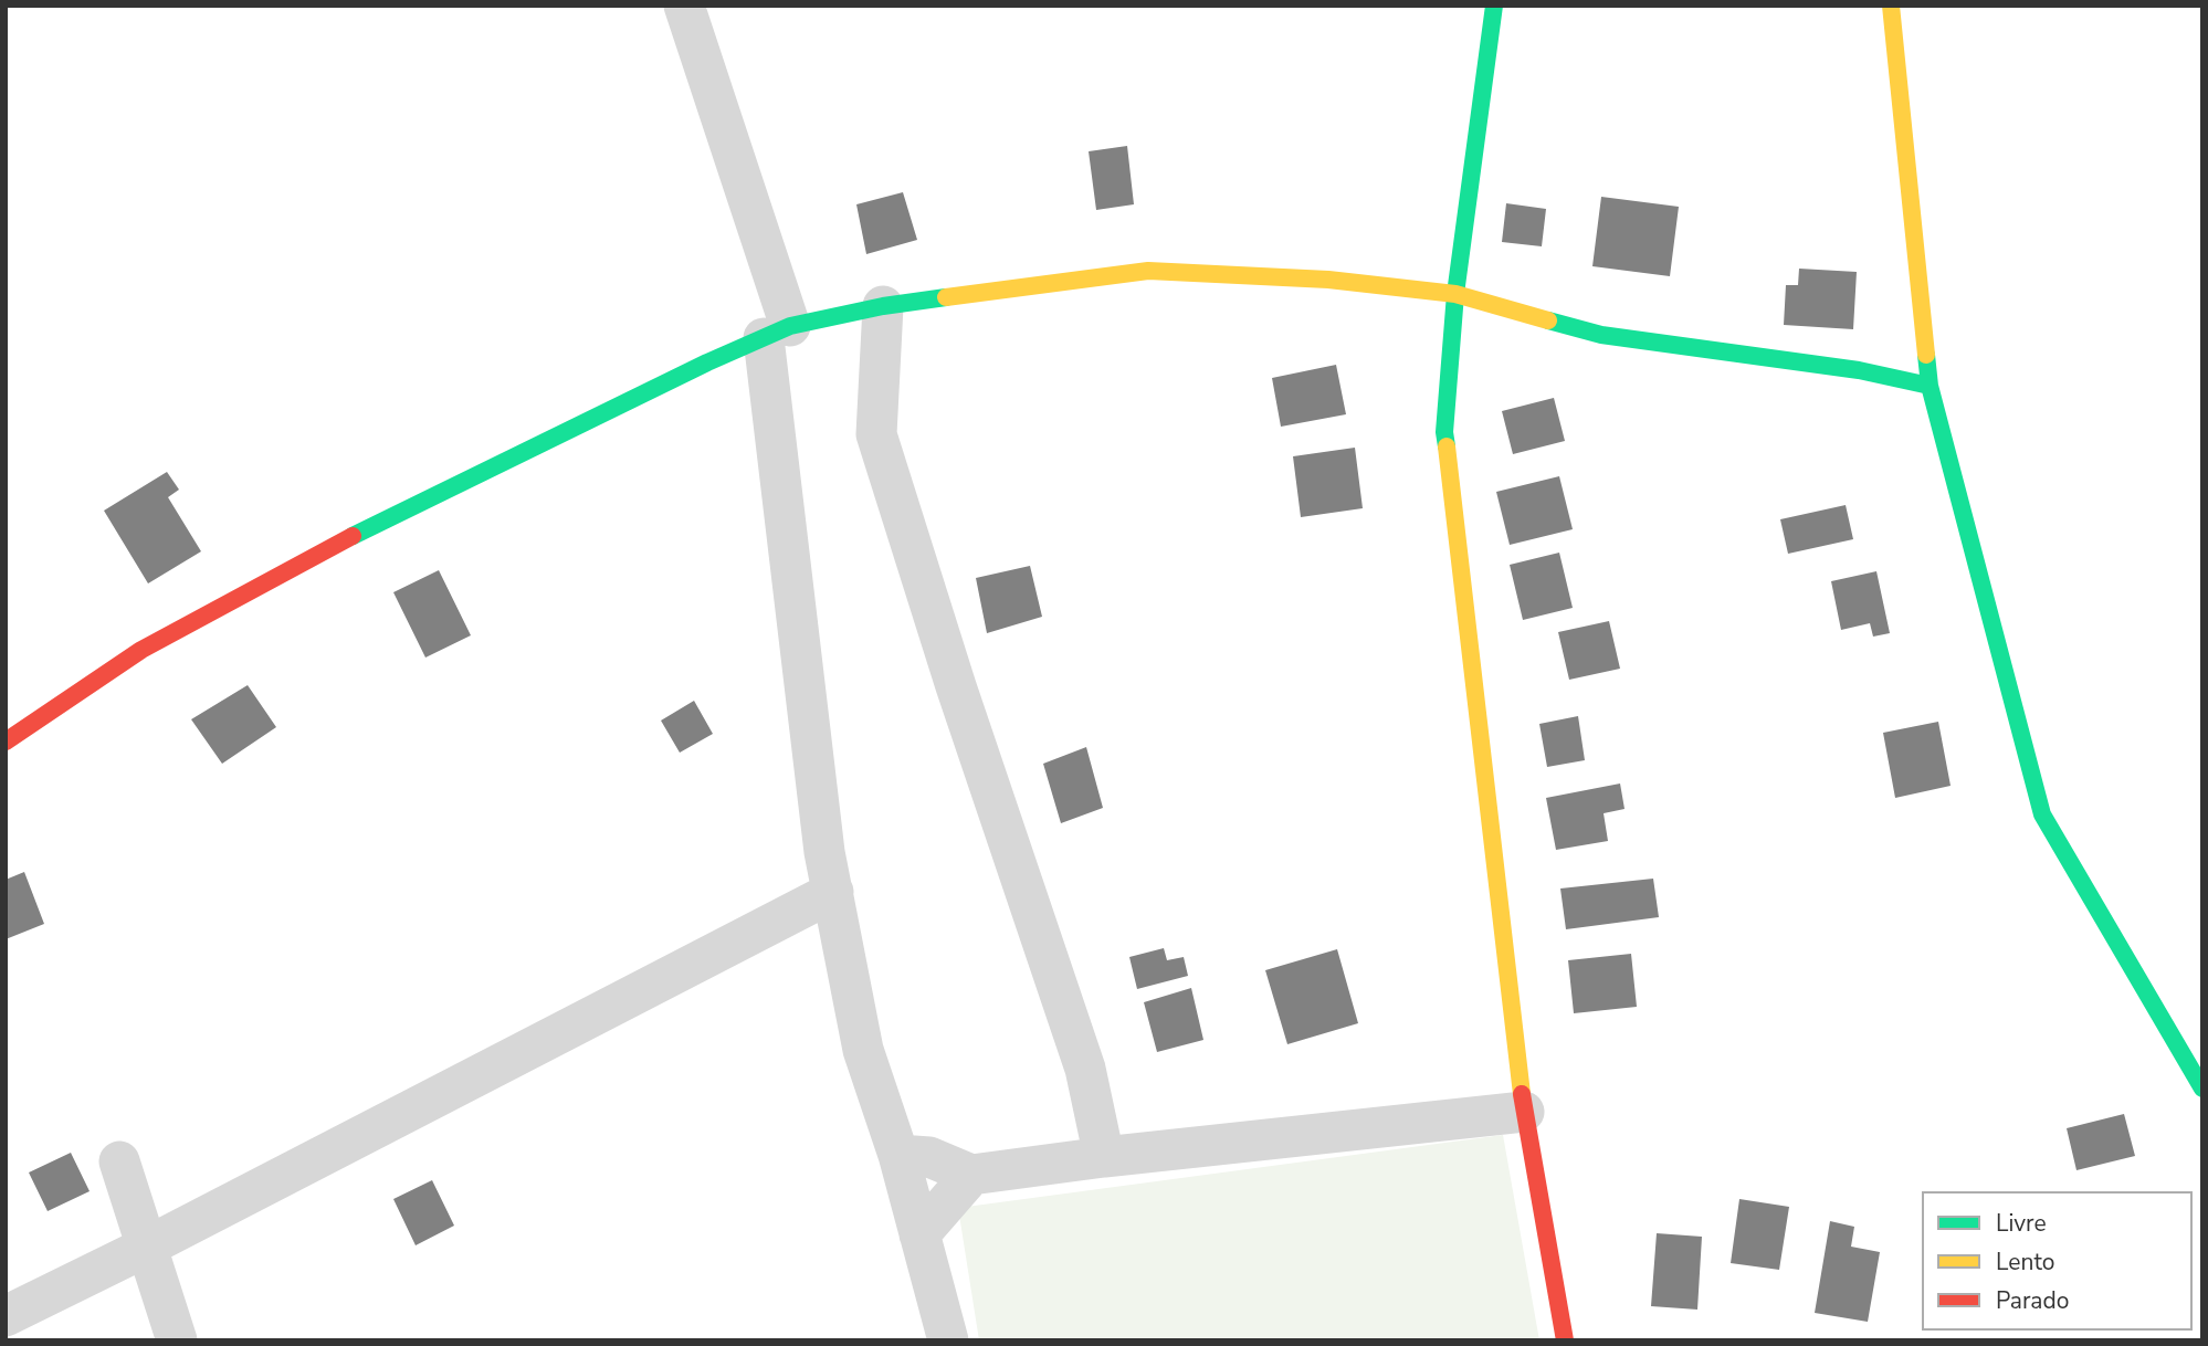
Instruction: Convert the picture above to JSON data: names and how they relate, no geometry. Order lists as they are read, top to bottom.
{
  "legend": ["Livre", "Lento", "Parado"]
}
